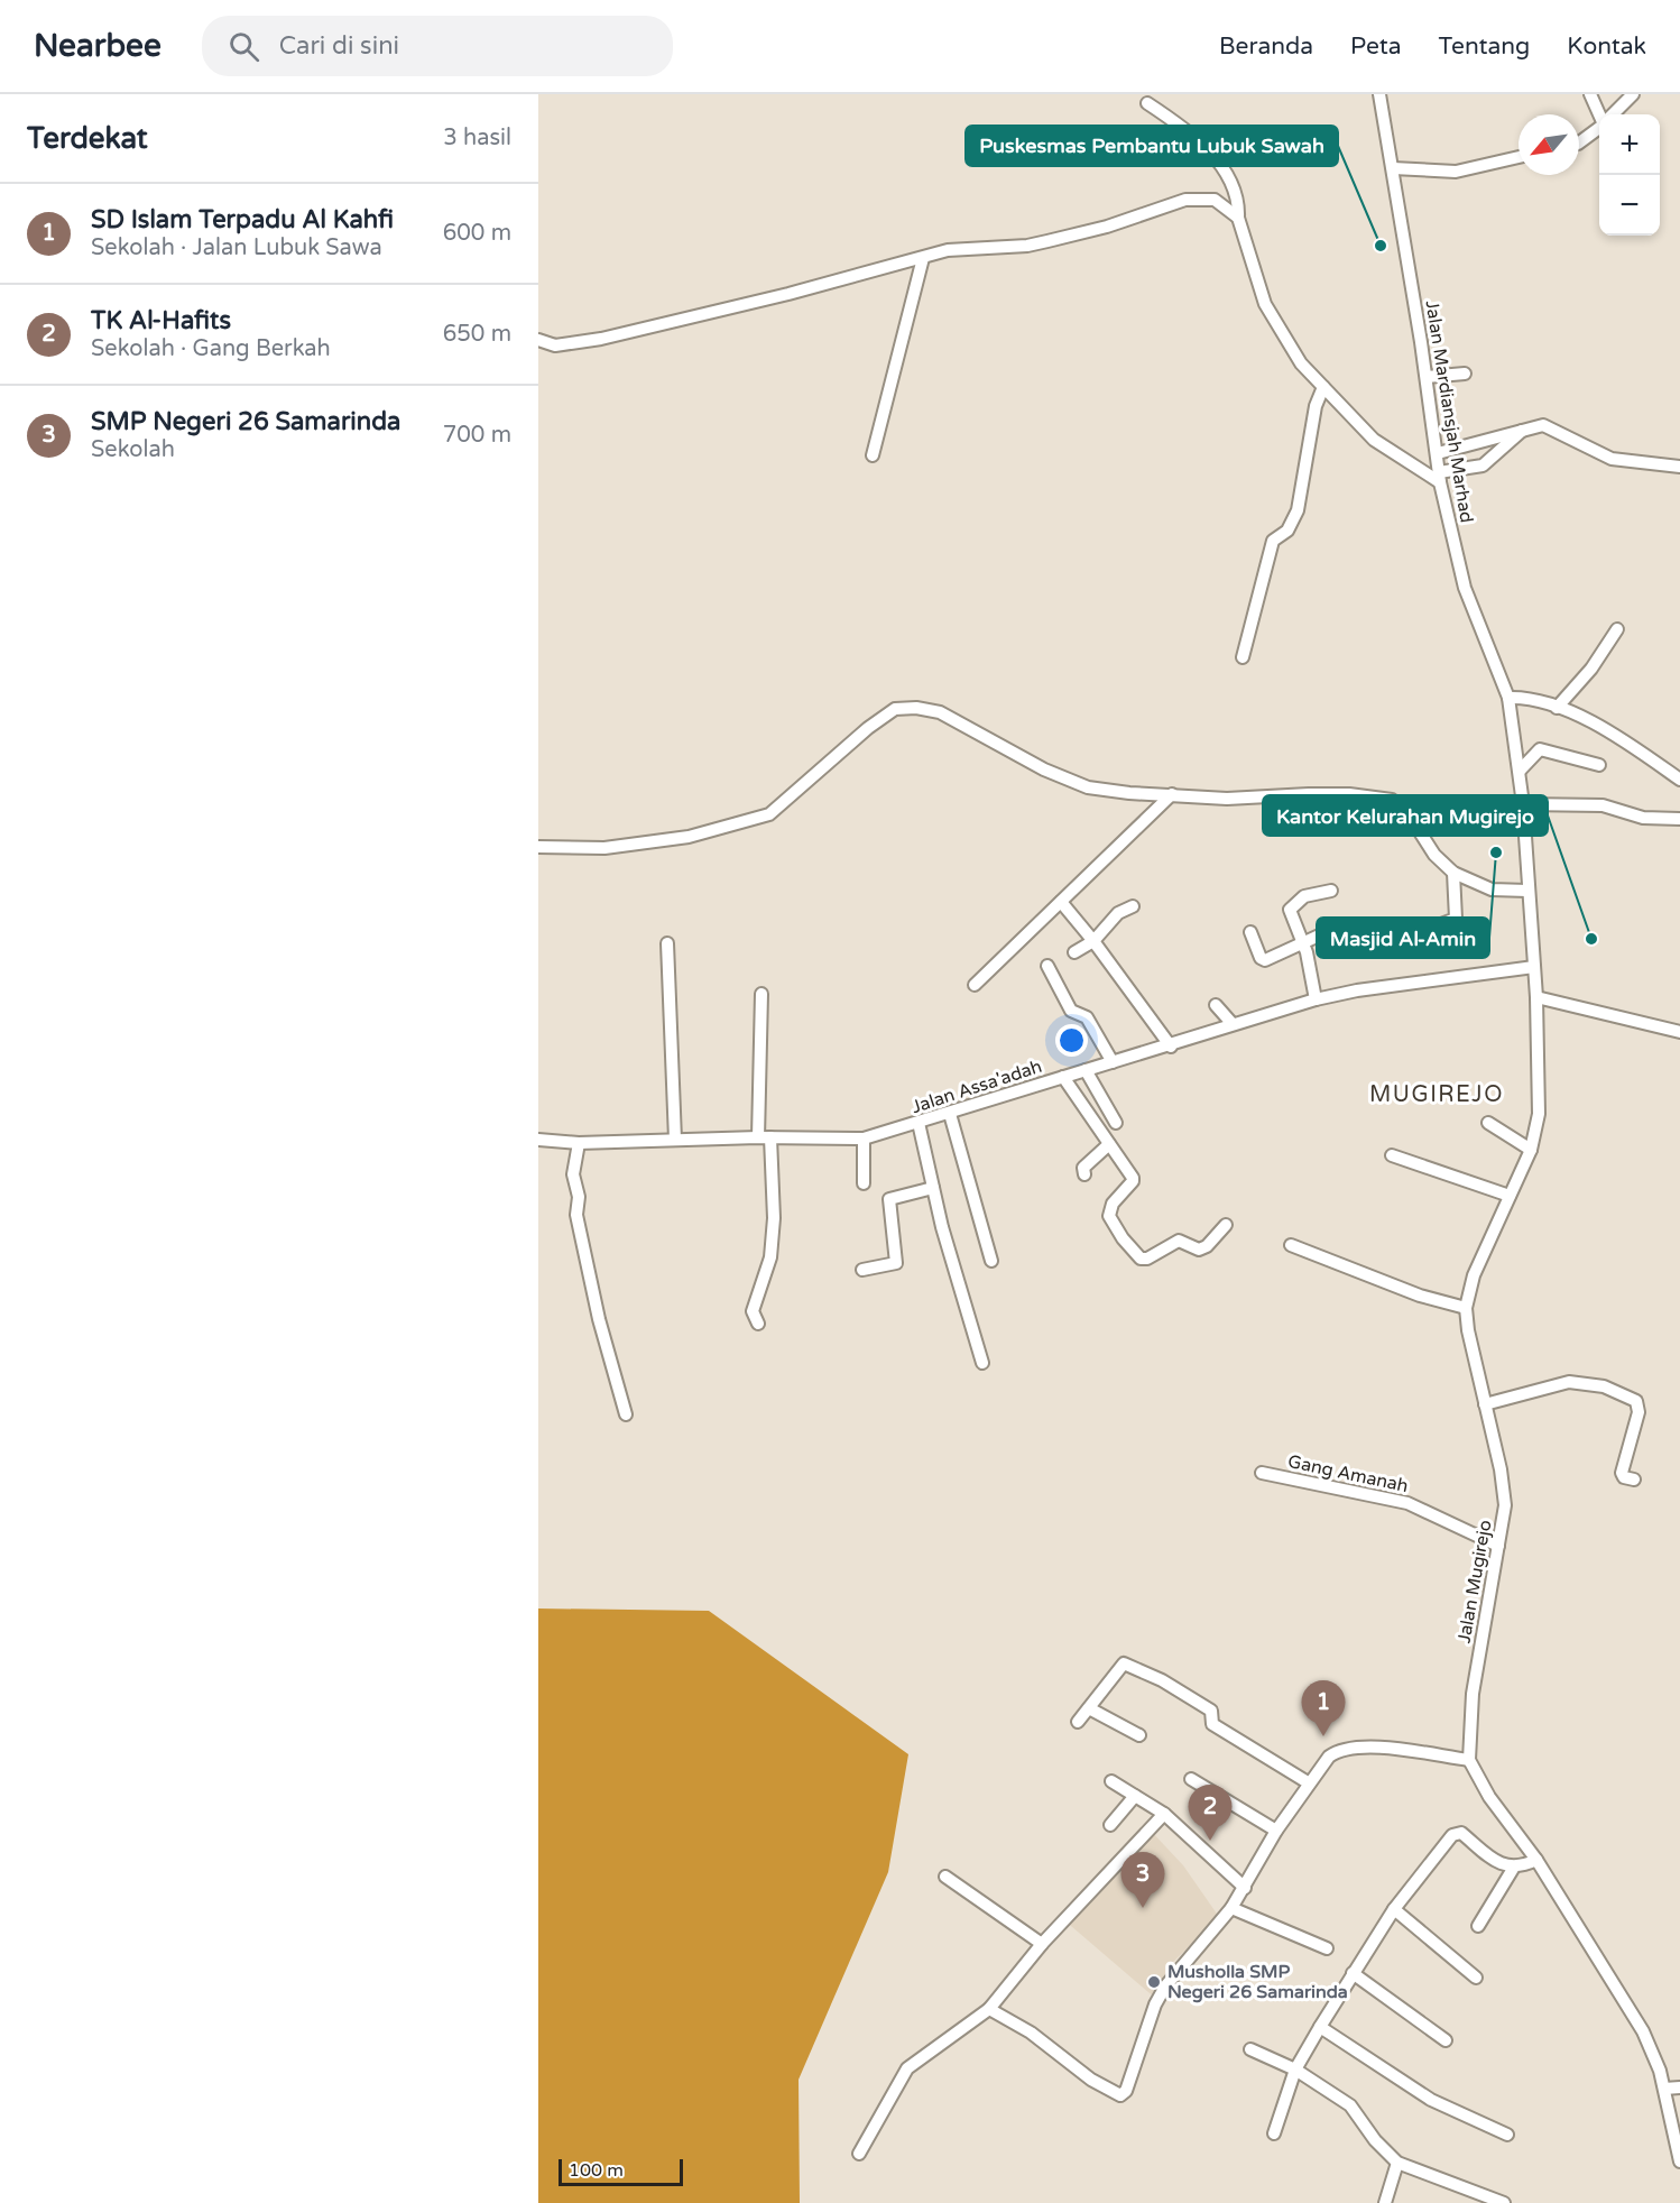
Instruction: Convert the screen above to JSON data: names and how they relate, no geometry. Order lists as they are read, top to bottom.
{
  "streets": {
    "street": [
      "Jalan Mardiansjah Marhad",
      "Jalan Assa'adah",
      "Gang Amanah",
      "Jalan Mugirejo"
    ]
  },
  "crossings": [
    ["Jalan Mardiansjah Marhad", "Jalan Assa'adah"],
    ["Jalan Mardiansjah Marhad", "Jalan Mugirejo"],
    ["Jalan Assa'adah", "Jalan Mugirejo"],
    ["Gang Amanah", "Jalan Mugirejo"]
  ],
  "districts": ["MUGIREJO"],
  "places": [
    "Puskesmas Pembantu Lubuk Sawah",
    "Masjid Al-Amin",
    "Kantor Kelurahan Mugirejo",
    "Musholla SMP Negeri 26 Samarinda"
  ],
  "scale_bar": "100 m",
  "north": "bottom left",
  "page": {
    "header": "Nearbee",
    "search": "Cari di sini",
    "nav": [
      "Beranda",
      "Peta",
      "Tentang",
      "Kontak"
    ],
    "heading": ["Terdekat", "3 hasil"],
    "map_buttons": ["+", "−"],
    "list": [
      {
        "mark": "1",
        "name": "SD Islam Terpadu Al Kahfi",
        "note": "Sekolah · Jalan Lubuk Sawa",
        "value": "600 m"
      },
      {
        "mark": "2",
        "name": "TK Al-Hafits",
        "note": "Sekolah · Gang Berkah",
        "value": "650 m"
      },
      {
        "mark": "3",
        "name": "SMP Negeri 26 Samarinda",
        "note": "Sekolah",
        "value": "700 m"
      }
    ],
    "pins": ["1", "2", "3"],
    "scale": "100 m"
  }
}
